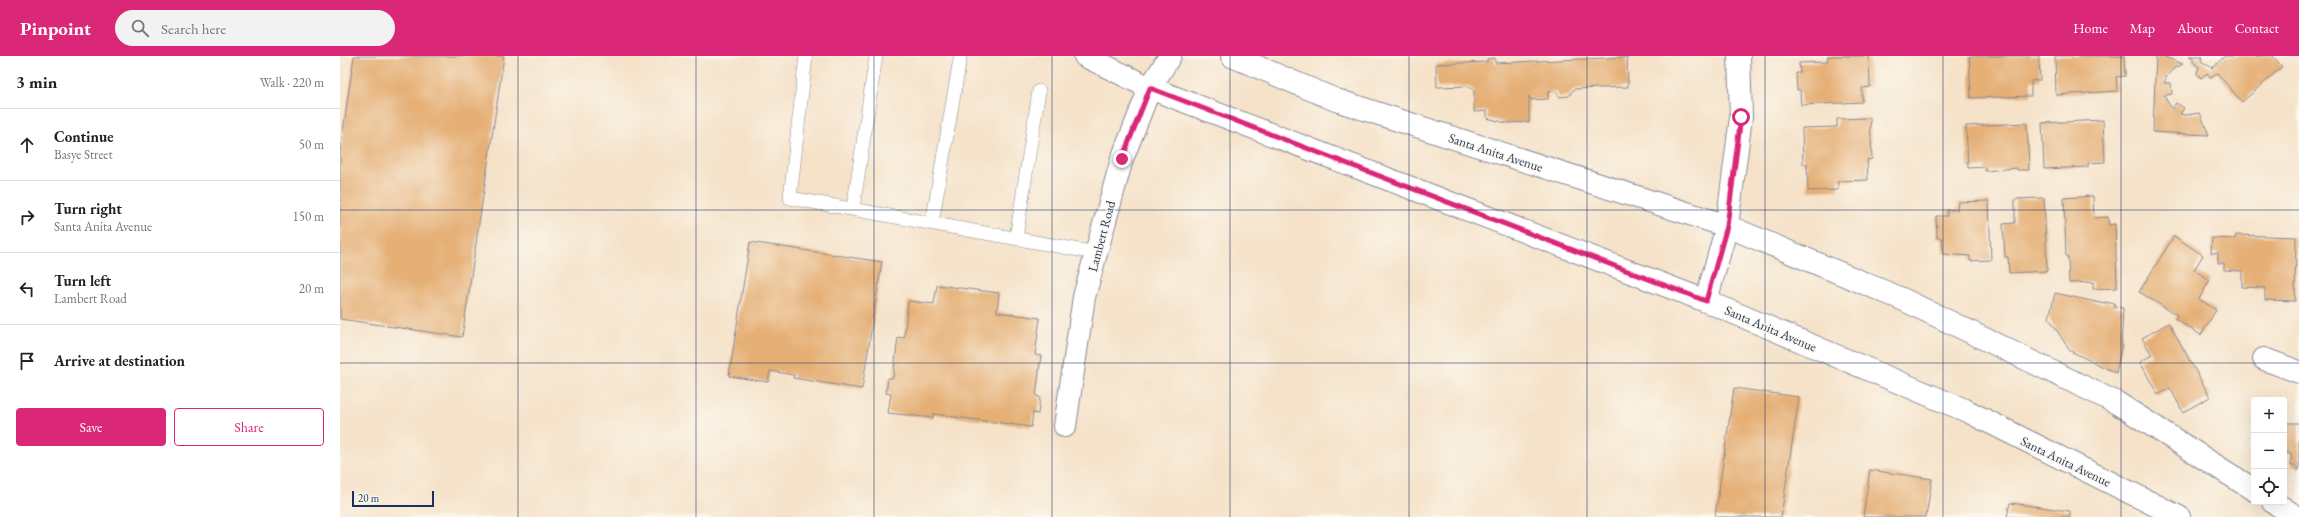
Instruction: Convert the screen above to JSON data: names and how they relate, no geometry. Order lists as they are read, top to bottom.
{
  "streets": {
    "main road": ["Santa Anita Avenue", "Lambert Road"]
  },
  "crossings": [
    ["Santa Anita Avenue", "Lambert Road"]
  ],
  "scale_bar": "20 m",
  "page": {
    "header": "Pinpoint",
    "search": "Search here",
    "nav": [
      "Home",
      "Map",
      "About",
      "Contact"
    ],
    "heading": ["3 min", "Walk · 220 m"],
    "list": [
      ["Continue", "Basye Street", "50 m"],
      ["Turn right", "Santa Anita Avenue", "150 m"],
      ["Turn left", "Lambert Road", "20 m"],
      "Arrive at destination"
    ],
    "buttons": ["Save", "Share"],
    "map_buttons": ["+", "−"],
    "scale": "20 m"
  }
}
